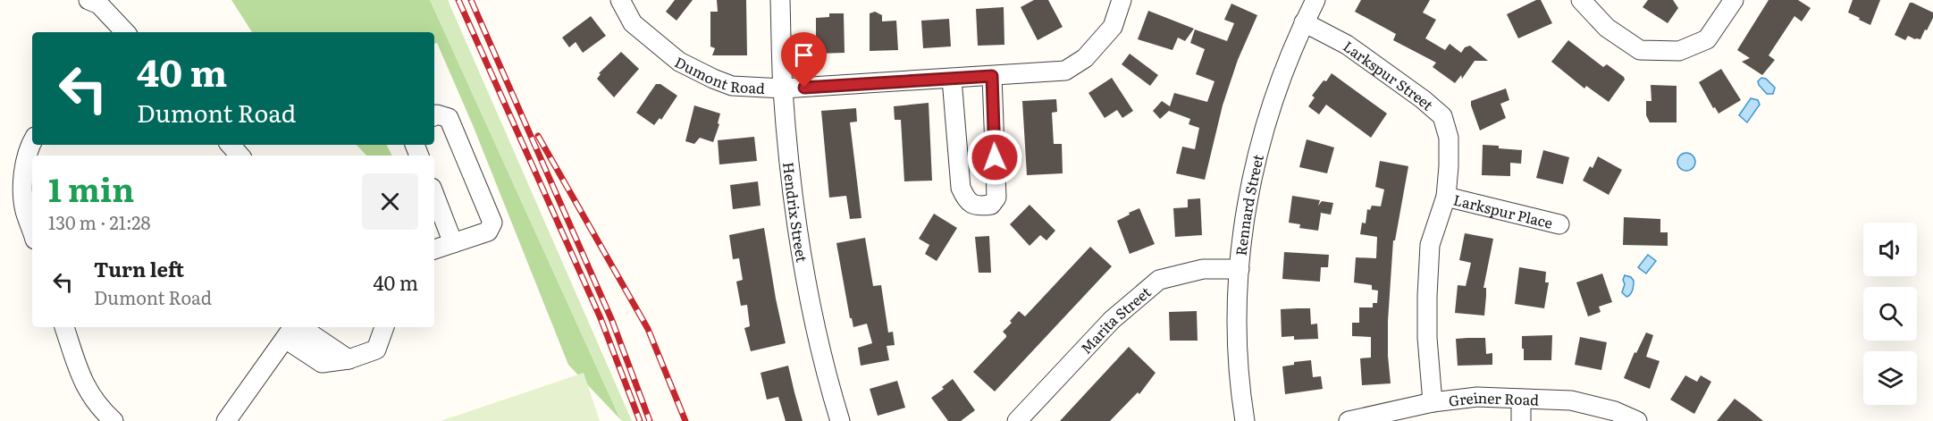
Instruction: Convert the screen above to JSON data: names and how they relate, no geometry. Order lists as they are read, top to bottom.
{
  "streets": {
    "street": [
      "Dumont Road",
      "Larkspur Street",
      "Rennard Street",
      "Larkspur Place",
      "Hendrix Street",
      "Marita Street",
      "Greiner Road"
    ]
  },
  "crossings": [
    ["Dumont Road", "Hendrix Street"],
    ["Larkspur Street", "Rennard Street"],
    ["Larkspur Street", "Larkspur Place"],
    ["Larkspur Street", "Greiner Road"],
    ["Rennard Street", "Marita Street"]
  ],
  "page": {
    "turn": ["40 m", "Dumont Road"],
    "heading": ["1 min", "130 m · 21:28"],
    "list": [
      {
        "name": "Turn left",
        "note": "Dumont Road",
        "value": "40 m"
      }
    ]
  }
}
